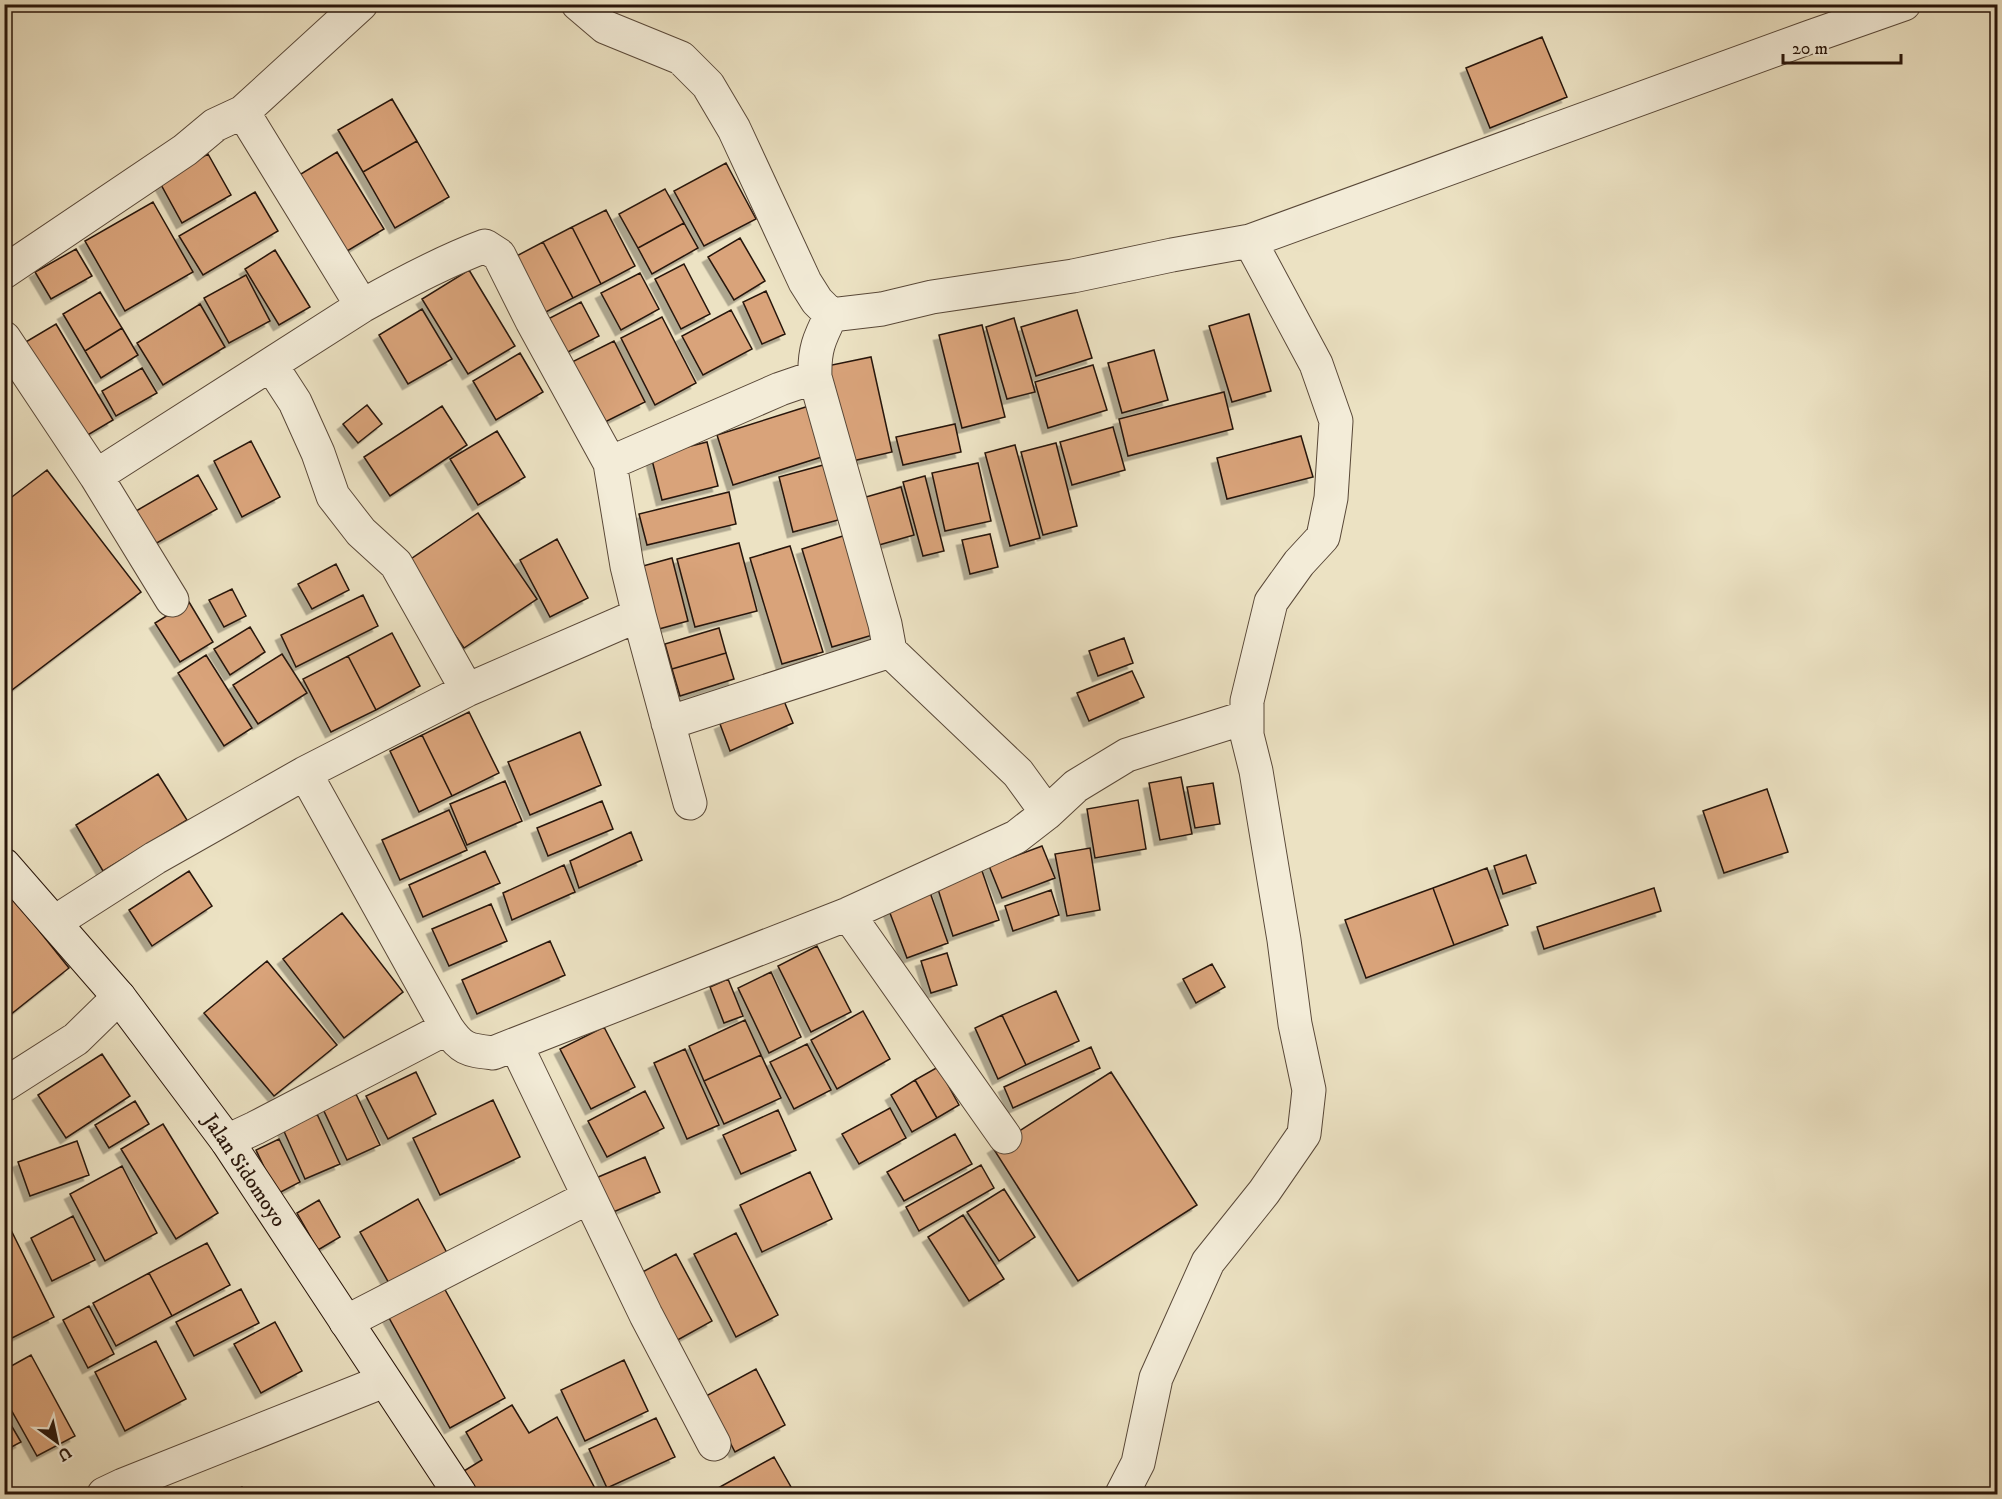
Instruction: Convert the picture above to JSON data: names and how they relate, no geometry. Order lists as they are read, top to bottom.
{
  "streets": {
    "street": ["Jalan Sidomoyo"]
  },
  "scale_bar": "20 m",
  "north": "bottom right"
}
